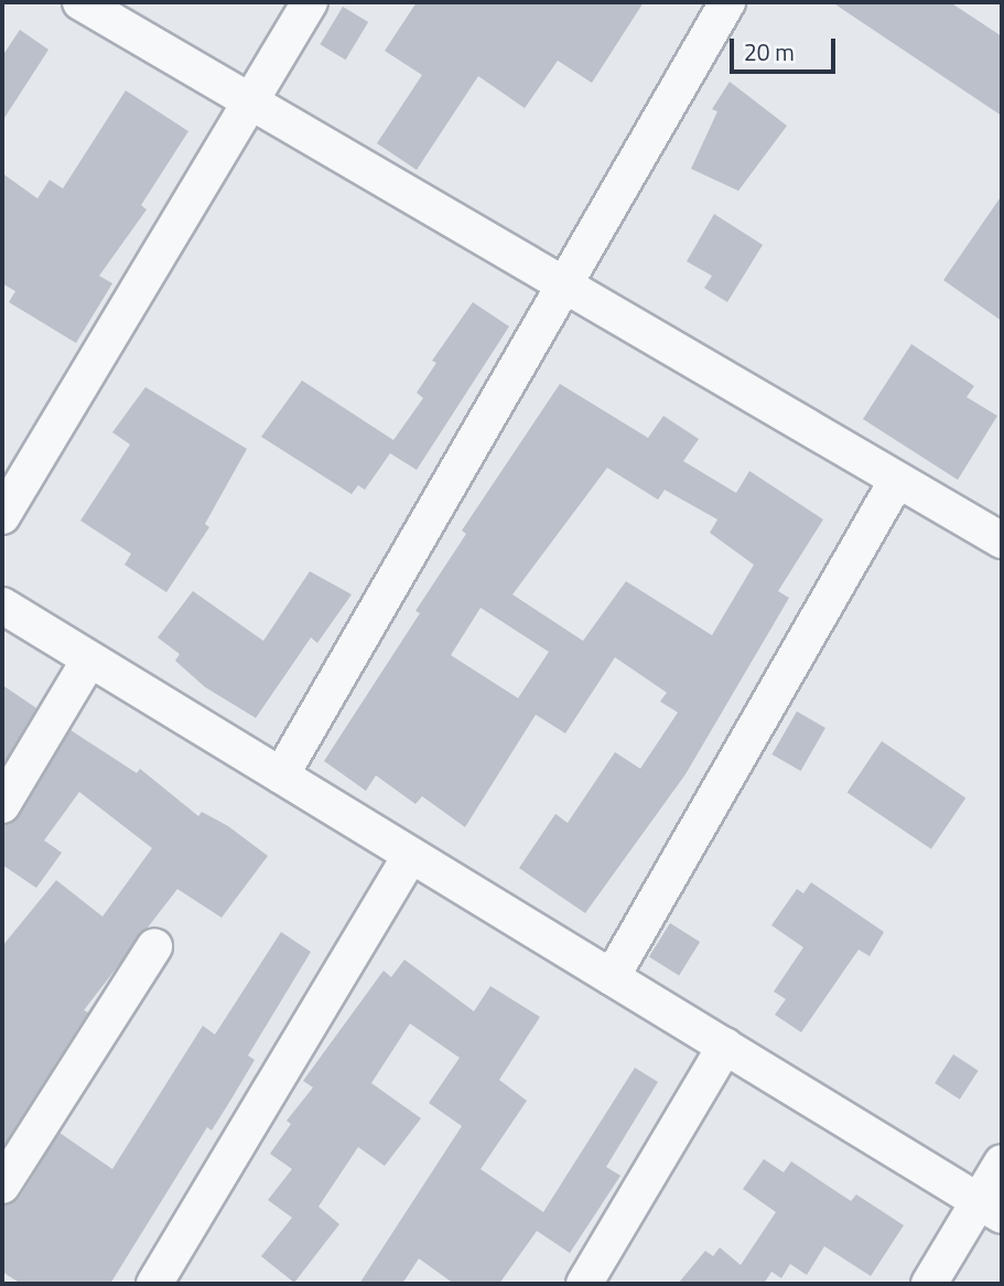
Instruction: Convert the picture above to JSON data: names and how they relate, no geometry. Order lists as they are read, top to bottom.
{
  "scale_bar": "20 m"
}
